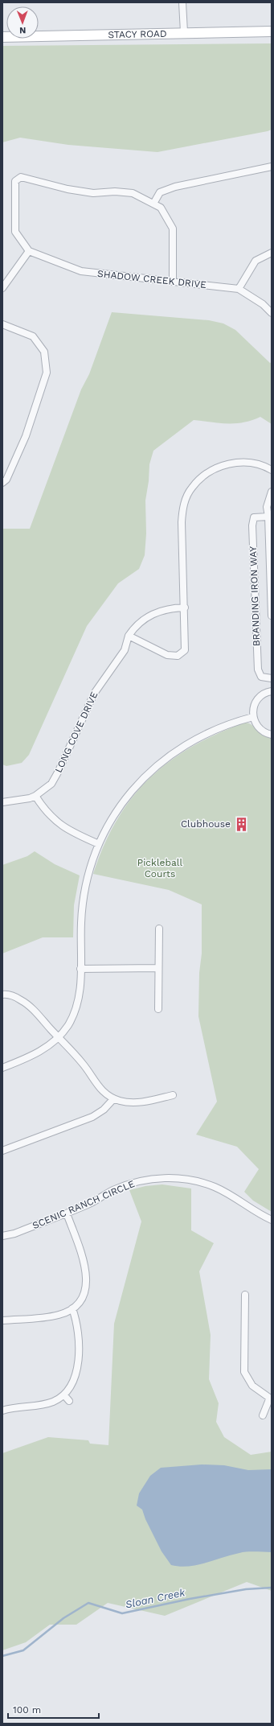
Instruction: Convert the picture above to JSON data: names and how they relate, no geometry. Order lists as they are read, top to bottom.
{
  "streets": {
    "main road": ["STACY ROAD"],
    "street": [
      "SHADOW CREEK DRIVE",
      "BRANDING IRON WAY",
      "LONG COVE DRIVE",
      "SCENIC RANCH CIRCLE"
    ]
  },
  "water": ["Sloan Creek"],
  "parks": ["Pickleball Courts"],
  "places": {
    "building": ["Clubhouse"]
  },
  "scale_bar": "100 m",
  "north": "bottom"
}
